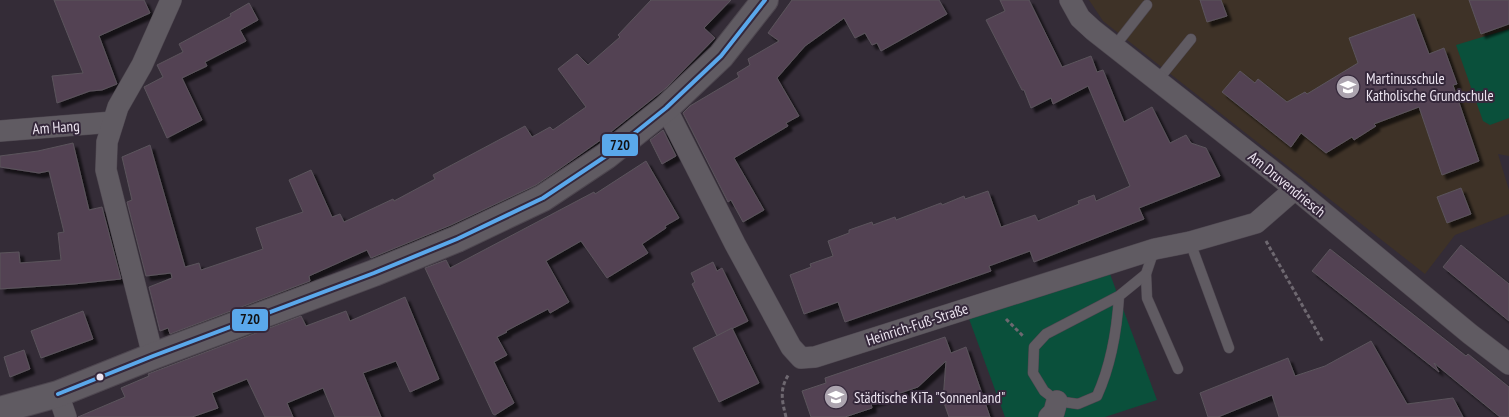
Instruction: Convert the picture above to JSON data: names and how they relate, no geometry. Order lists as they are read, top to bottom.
{
  "streets": {
    "street": ["Am Hang", "Am Druvendriesch", "Heinrich-Fuß-Straße"]
  },
  "crossings": [
    ["Am Druvendriesch", "Heinrich-Fuß-Straße"]
  ],
  "places": {
    "school or university": ["Martinusschule Katholische Grundschule", "Städtische KiTa \"Sonnenland\""]
  },
  "lines": ["transit line 720"]
}
